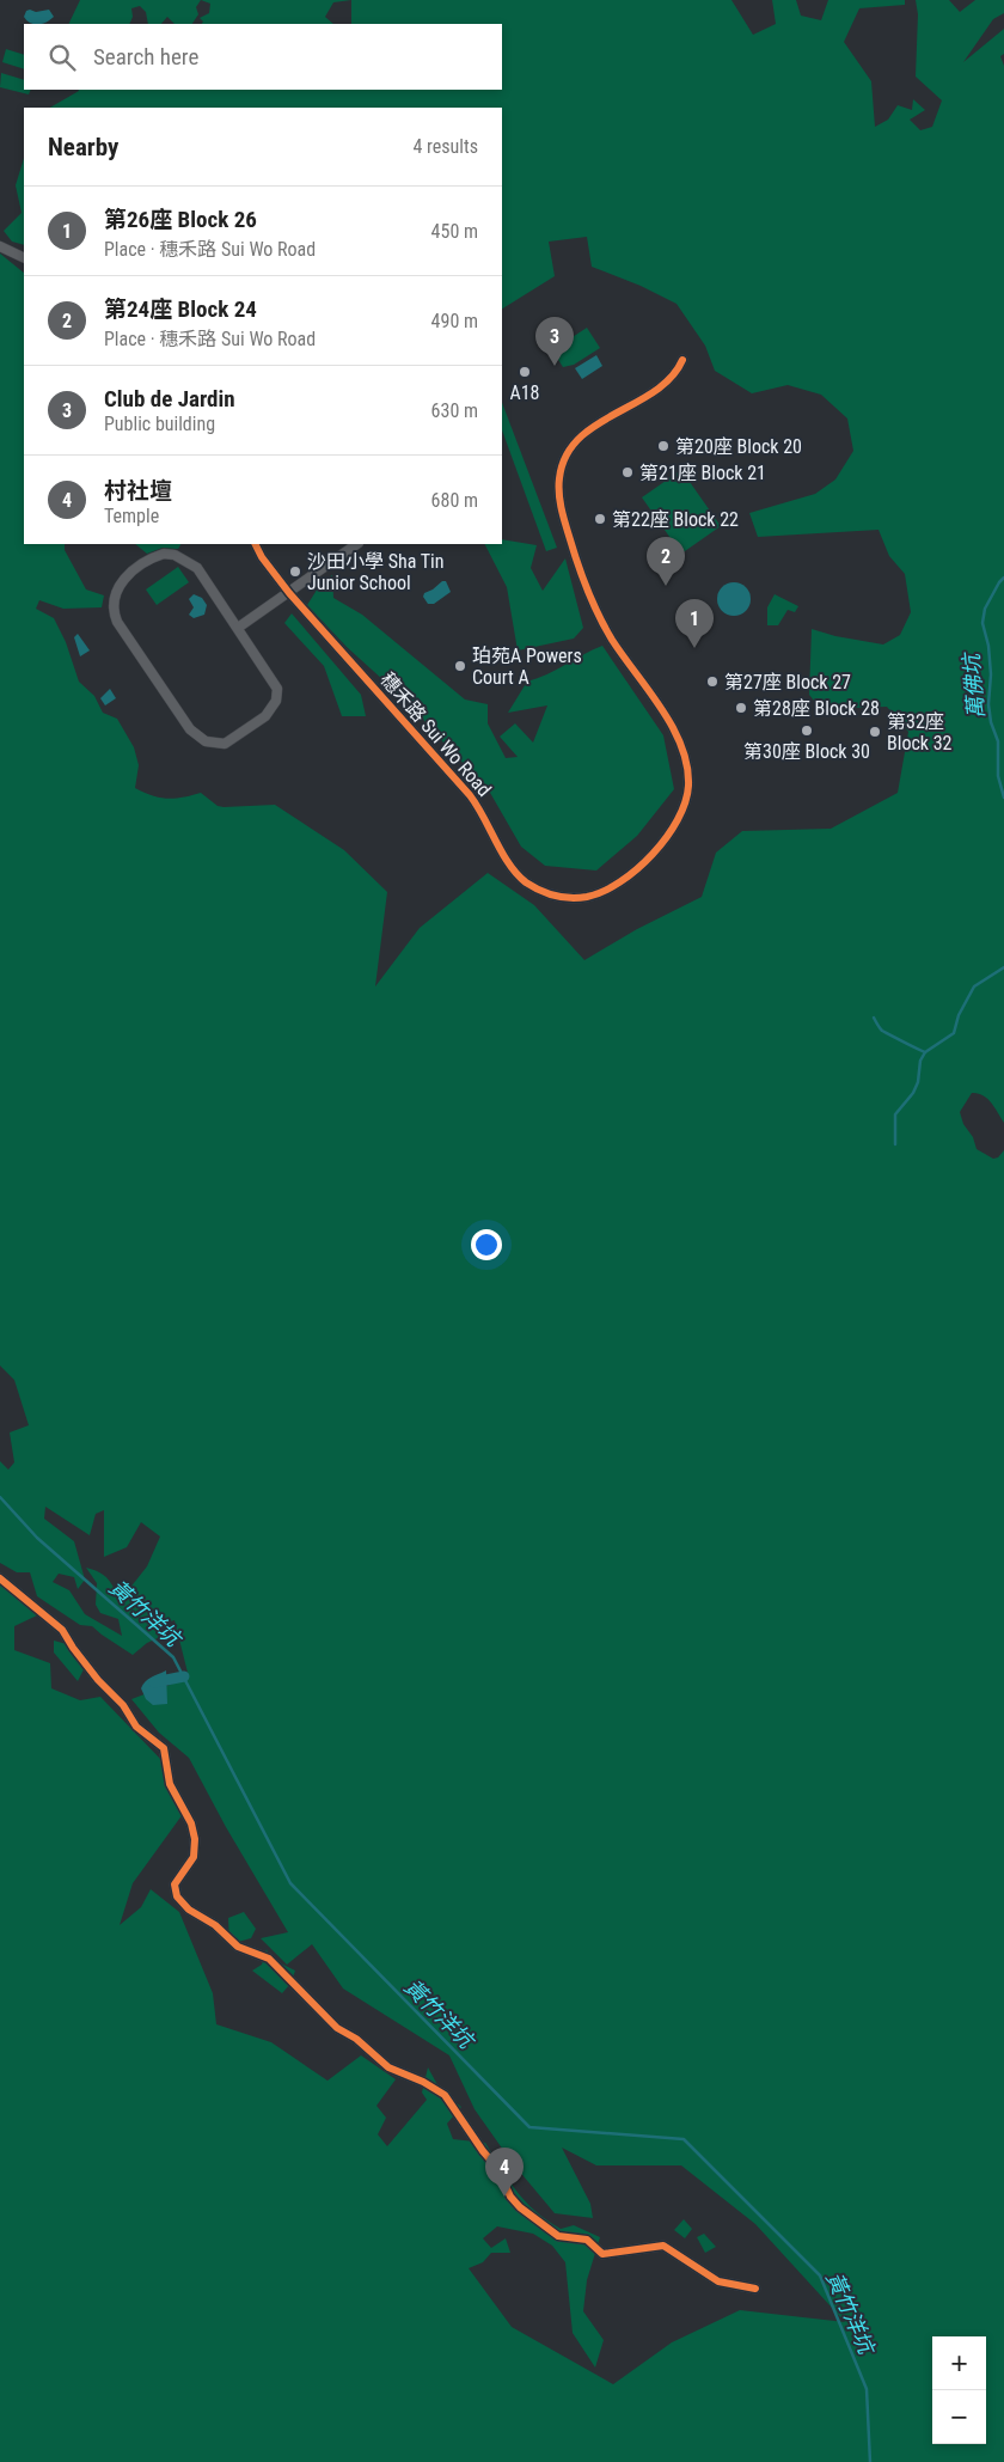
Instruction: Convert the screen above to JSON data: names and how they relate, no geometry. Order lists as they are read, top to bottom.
{
  "streets": {
    "street": ["穗禾路 Sui Wo Road"]
  },
  "water": ["萬佛坑", "黃竹洋坑"],
  "places": [
    "A18",
    "第20座 Block 20",
    "第21座 Block 21",
    "第22座 Block 22",
    "沙田小學 Sha Tin Junior School",
    "珀苑A Powers Court A",
    "第27座 Block 27",
    "第28座 Block 28",
    "第30座 Block 30",
    "第32座 Block 32"
  ],
  "page": {
    "search": "Search here",
    "heading": ["Nearby", "4 results"],
    "list": [
      {
        "mark": "1",
        "name": "第26座 Block 26",
        "note": "Place · 穗禾路 Sui Wo Road",
        "value": "450 m"
      },
      {
        "mark": "2",
        "name": "第24座 Block 24",
        "note": "Place · 穗禾路 Sui Wo Road",
        "value": "490 m"
      },
      {
        "mark": "3",
        "name": "Club de Jardin",
        "note": "Public building",
        "value": "630 m"
      },
      {
        "mark": "4",
        "name": "村社壇",
        "note": "Temple",
        "value": "680 m"
      }
    ],
    "pins": [
      "3",
      "2",
      "1",
      "4"
    ],
    "map_buttons": ["+", "−"]
  }
}
